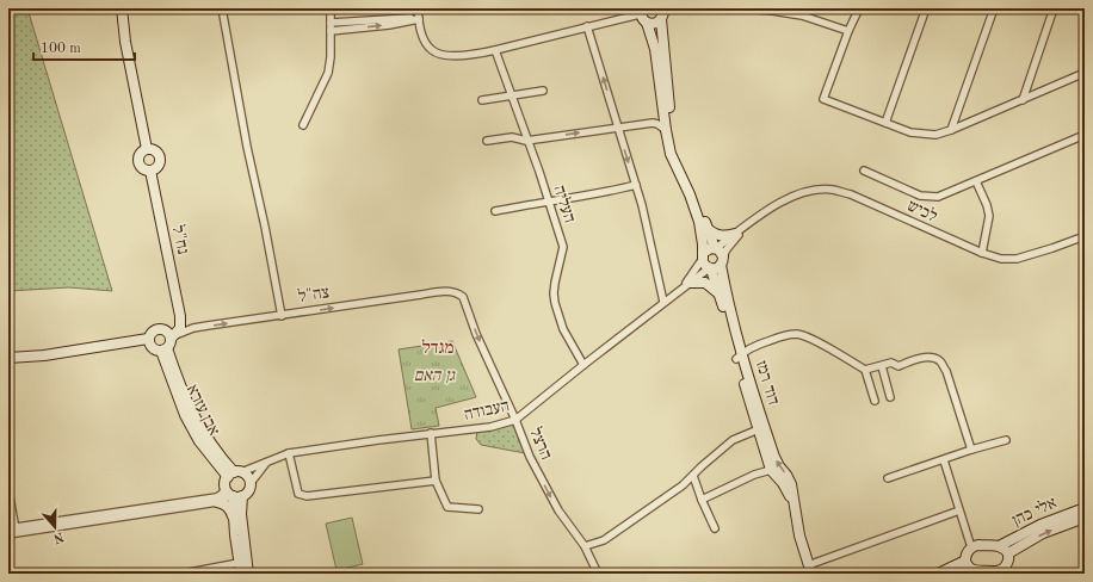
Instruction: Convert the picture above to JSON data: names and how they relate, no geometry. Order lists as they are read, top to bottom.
{
  "streets": {
    "street": [
      "העליה",
      "לכיש",
      "נח\"ל",
      "צה\"ל",
      "דוד רמז",
      "אבן עזרא",
      "העבודה",
      "הרצל",
      "אלי כהן"
    ]
  },
  "crossings": [
    ["העליה", "העבודה"],
    ["לכיש", "דוד רמז"],
    ["לכיש", "העבודה"],
    ["נח\"ל", "צה\"ל"],
    ["נח\"ל", "אבן עזרא"],
    ["צה\"ל", "אבן עזרא"],
    ["צה\"ל", "הרצל"],
    ["דוד רמז", "העבודה"],
    ["אבן עזרא", "העבודה"],
    ["העבודה", "הרצל"]
  ],
  "one_way": ["צה\"ל", "הרצל"],
  "districts": ["מגדל"],
  "parks": ["גן האם"],
  "scale_bar": "100 m",
  "north": "bottom"
}
